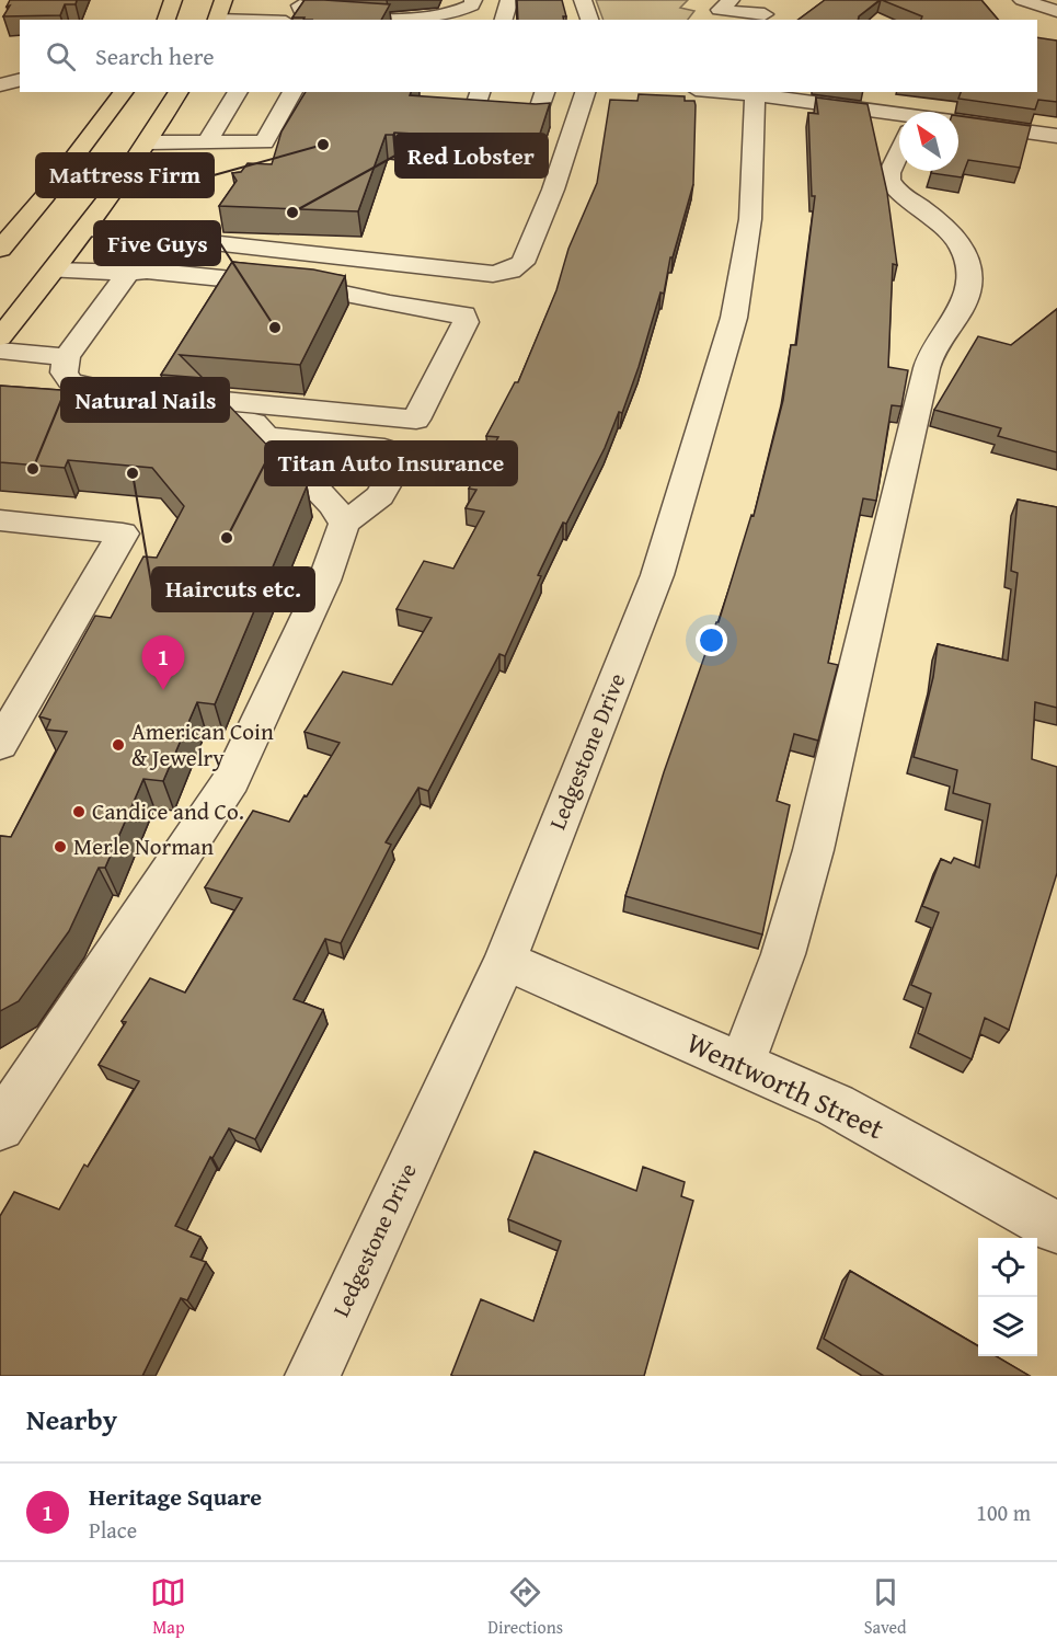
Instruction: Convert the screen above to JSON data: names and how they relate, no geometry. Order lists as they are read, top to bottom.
{
  "streets": {
    "street": ["Ledgestone Drive", "Wentworth Street"]
  },
  "crossings": [
    ["Ledgestone Drive", "Wentworth Street"]
  ],
  "places": [
    "Mattress Firm",
    "Red Lobster",
    "Five Guys",
    "Natural Nails",
    "Haircuts etc.",
    "Titan Auto Insurance",
    "American Coin & Jewelry",
    "Candice and Co.",
    "Merle Norman"
  ],
  "north": "top left",
  "page": {
    "search": "Search here",
    "pins": "1",
    "heading": "Nearby",
    "list": [
      {
        "mark": "1",
        "name": "Heritage Square",
        "note": "Place",
        "value": "100 m"
      }
    ],
    "nav": ["Map", "Directions", "Saved"]
  }
}
